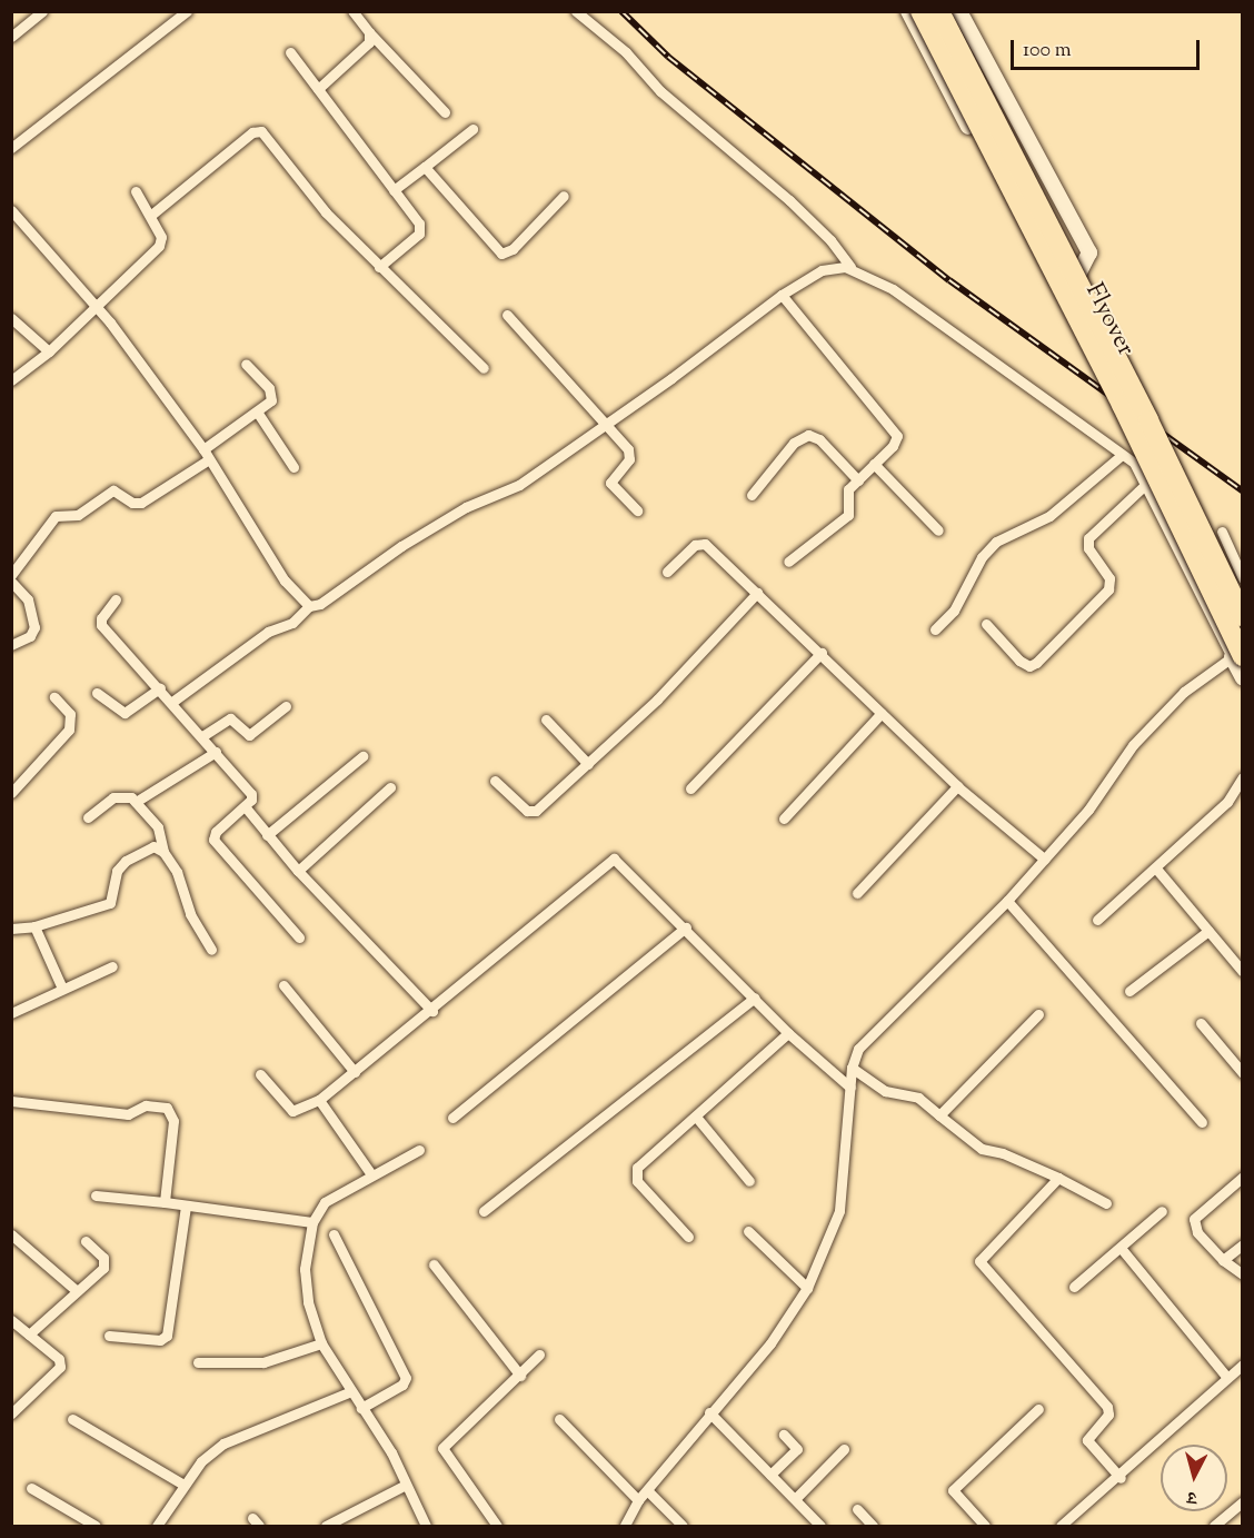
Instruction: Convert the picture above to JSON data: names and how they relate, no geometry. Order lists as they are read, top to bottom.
{
  "streets": {
    "highway": ["Flyover"]
  },
  "scale_bar": "100 m",
  "north": "bottom"
}
